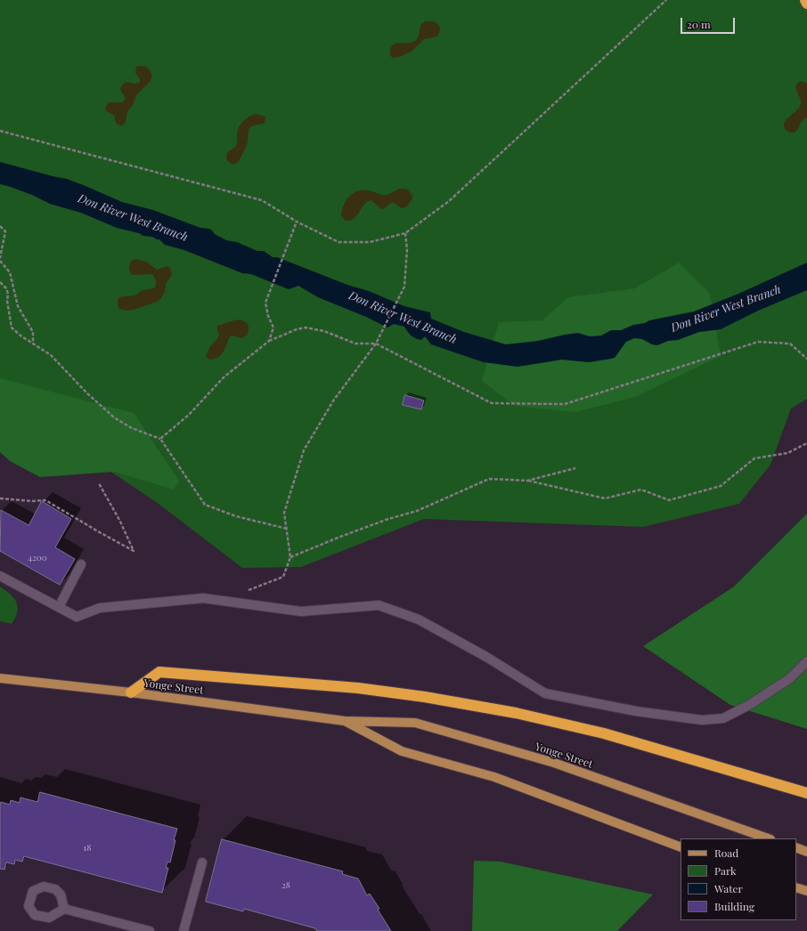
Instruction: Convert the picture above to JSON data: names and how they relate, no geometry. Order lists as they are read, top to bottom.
{
  "streets": {
    "main road": ["Yonge Street"]
  },
  "water": ["Don River West Branch"],
  "house_numbers": ["4200", "18", "28"],
  "legend": [
    "Road",
    "Park",
    "Water",
    "Building"
  ],
  "scale_bar": "20 m"
}
